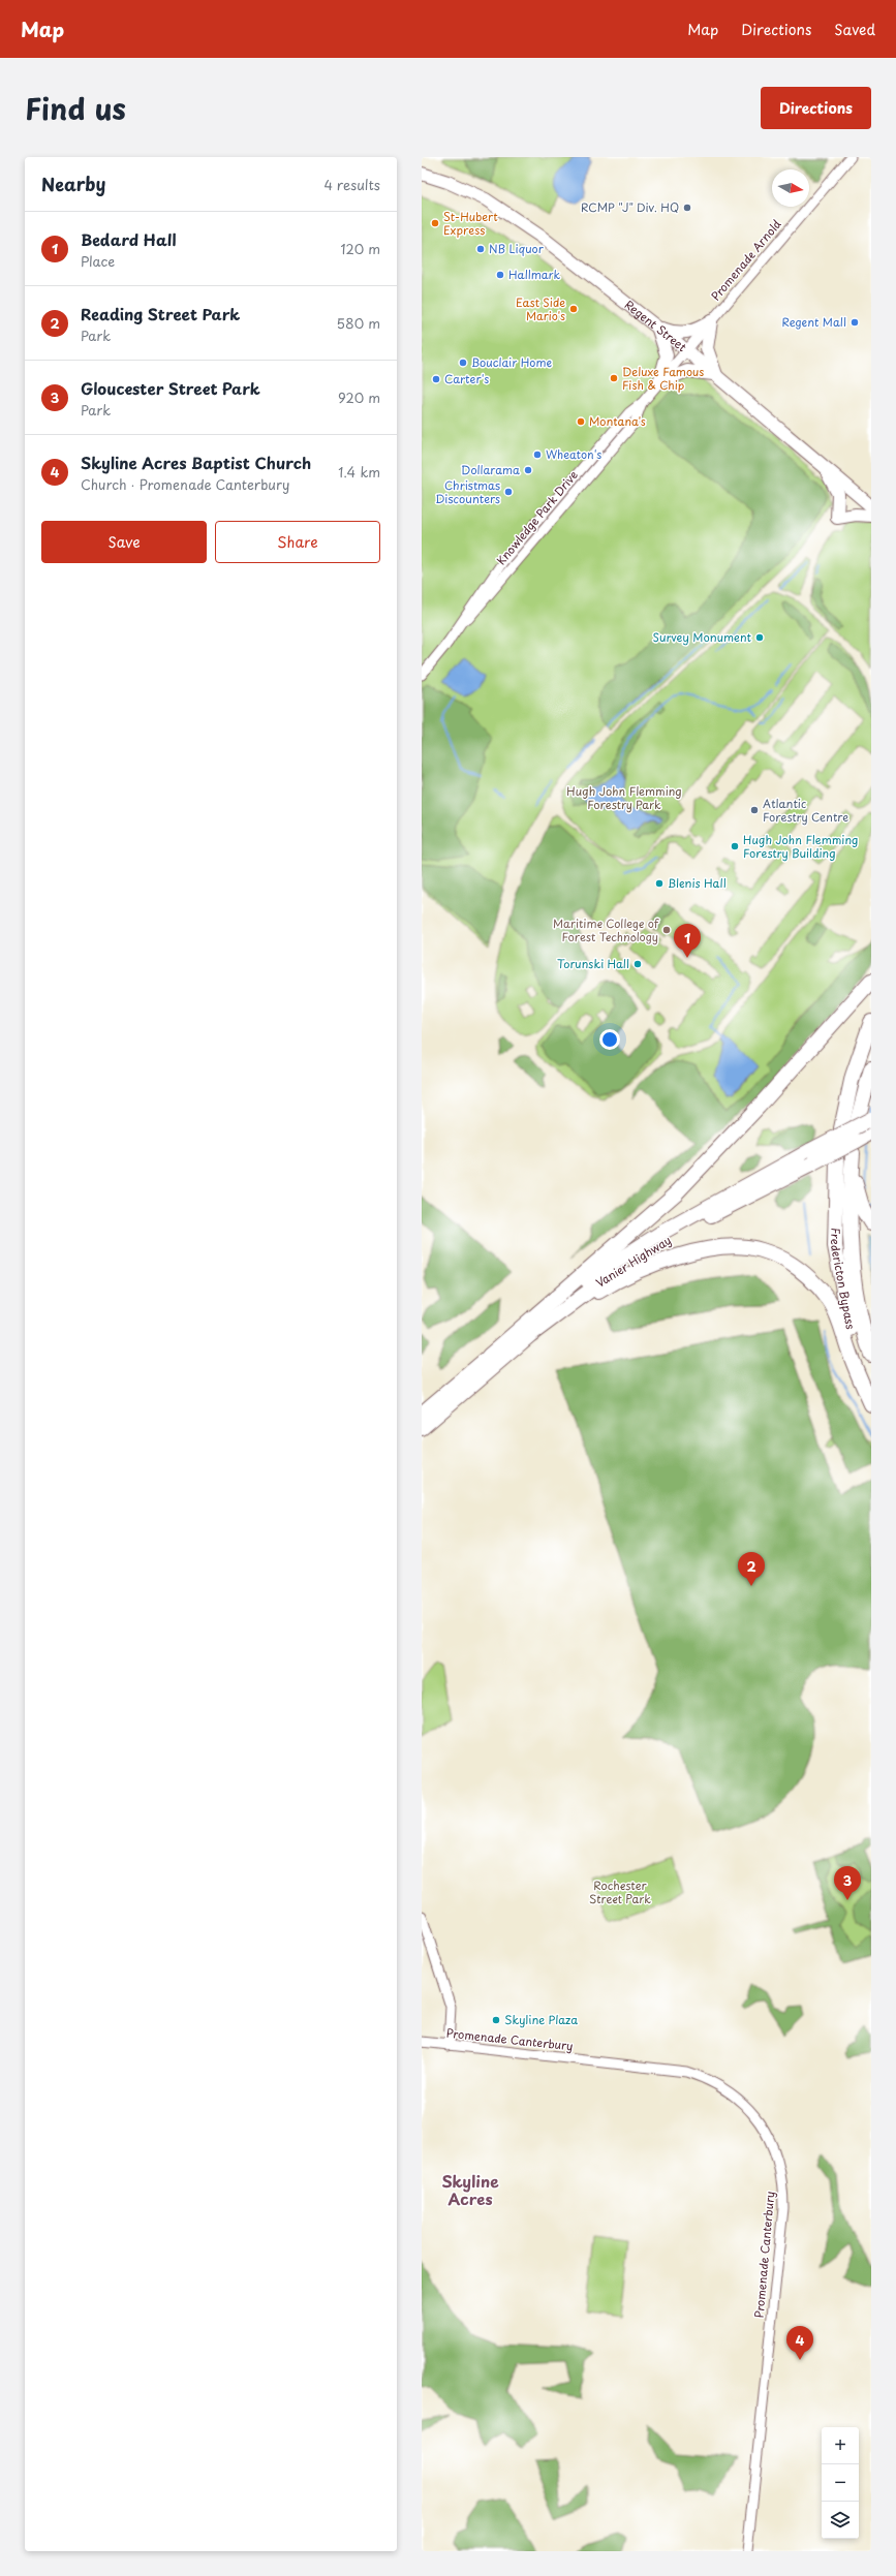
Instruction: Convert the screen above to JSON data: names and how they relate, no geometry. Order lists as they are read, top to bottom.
{
  "streets": {
    "highway": ["Vanier Highway", "Fredericton Bypass"],
    "main road": ["Regent Street"],
    "street": ["Promenade Arnold", "Knowledge Park Drive", "Promenade Canterbury"]
  },
  "crossings": [
    ["Promenade Arnold", "Regent Street"],
    ["Promenade Arnold", "Knowledge Park Drive"],
    ["Regent Street", "Knowledge Park Drive"],
    ["Vanier Highway", "Fredericton Bypass"]
  ],
  "districts": ["Skyline Acres"],
  "parks": ["Hugh John Flemming Forestry Park", "Rochester Street Park"],
  "places": [
    "RCMP \"J\" Div. HQ",
    "St-Hubert Express",
    "NB Liquor",
    "Hallmark",
    "East Side Mario's",
    "Regent Mall",
    "Bouclair Home",
    "Deluxe Famous Fish & Chip",
    "Carter's",
    "Montana's",
    "Wheaton's",
    "Dollarama",
    "Christmas Discounters",
    "Survey Monument",
    "Atlantic Forestry Centre",
    "Hugh John Flemming Forestry Building",
    "Blenis Hall",
    "Maritime College of Forest Technology",
    "Torunski Hall",
    "Skyline Plaza"
  ],
  "north": "right",
  "page": {
    "header": "Map",
    "nav": ["Map", "Directions", "Saved"],
    "title": "Find us",
    "buttons": [
      "Directions",
      ["Save", "Share"]
    ],
    "heading": ["Nearby", "4 results"],
    "list": [
      {
        "mark": "1",
        "name": "Bedard Hall",
        "note": "Place",
        "value": "120 m"
      },
      {
        "mark": "2",
        "name": "Reading Street Park",
        "note": "Park",
        "value": "580 m"
      },
      {
        "mark": "3",
        "name": "Gloucester Street Park",
        "note": "Park",
        "value": "920 m"
      },
      {
        "mark": "4",
        "name": "Skyline Acres Baptist Church",
        "note": "Church · Promenade Canterbury",
        "value": "1.4 km"
      }
    ],
    "pins": [
      "1",
      "2",
      "3",
      "4"
    ],
    "map_buttons": ["+", "−"]
  }
}
